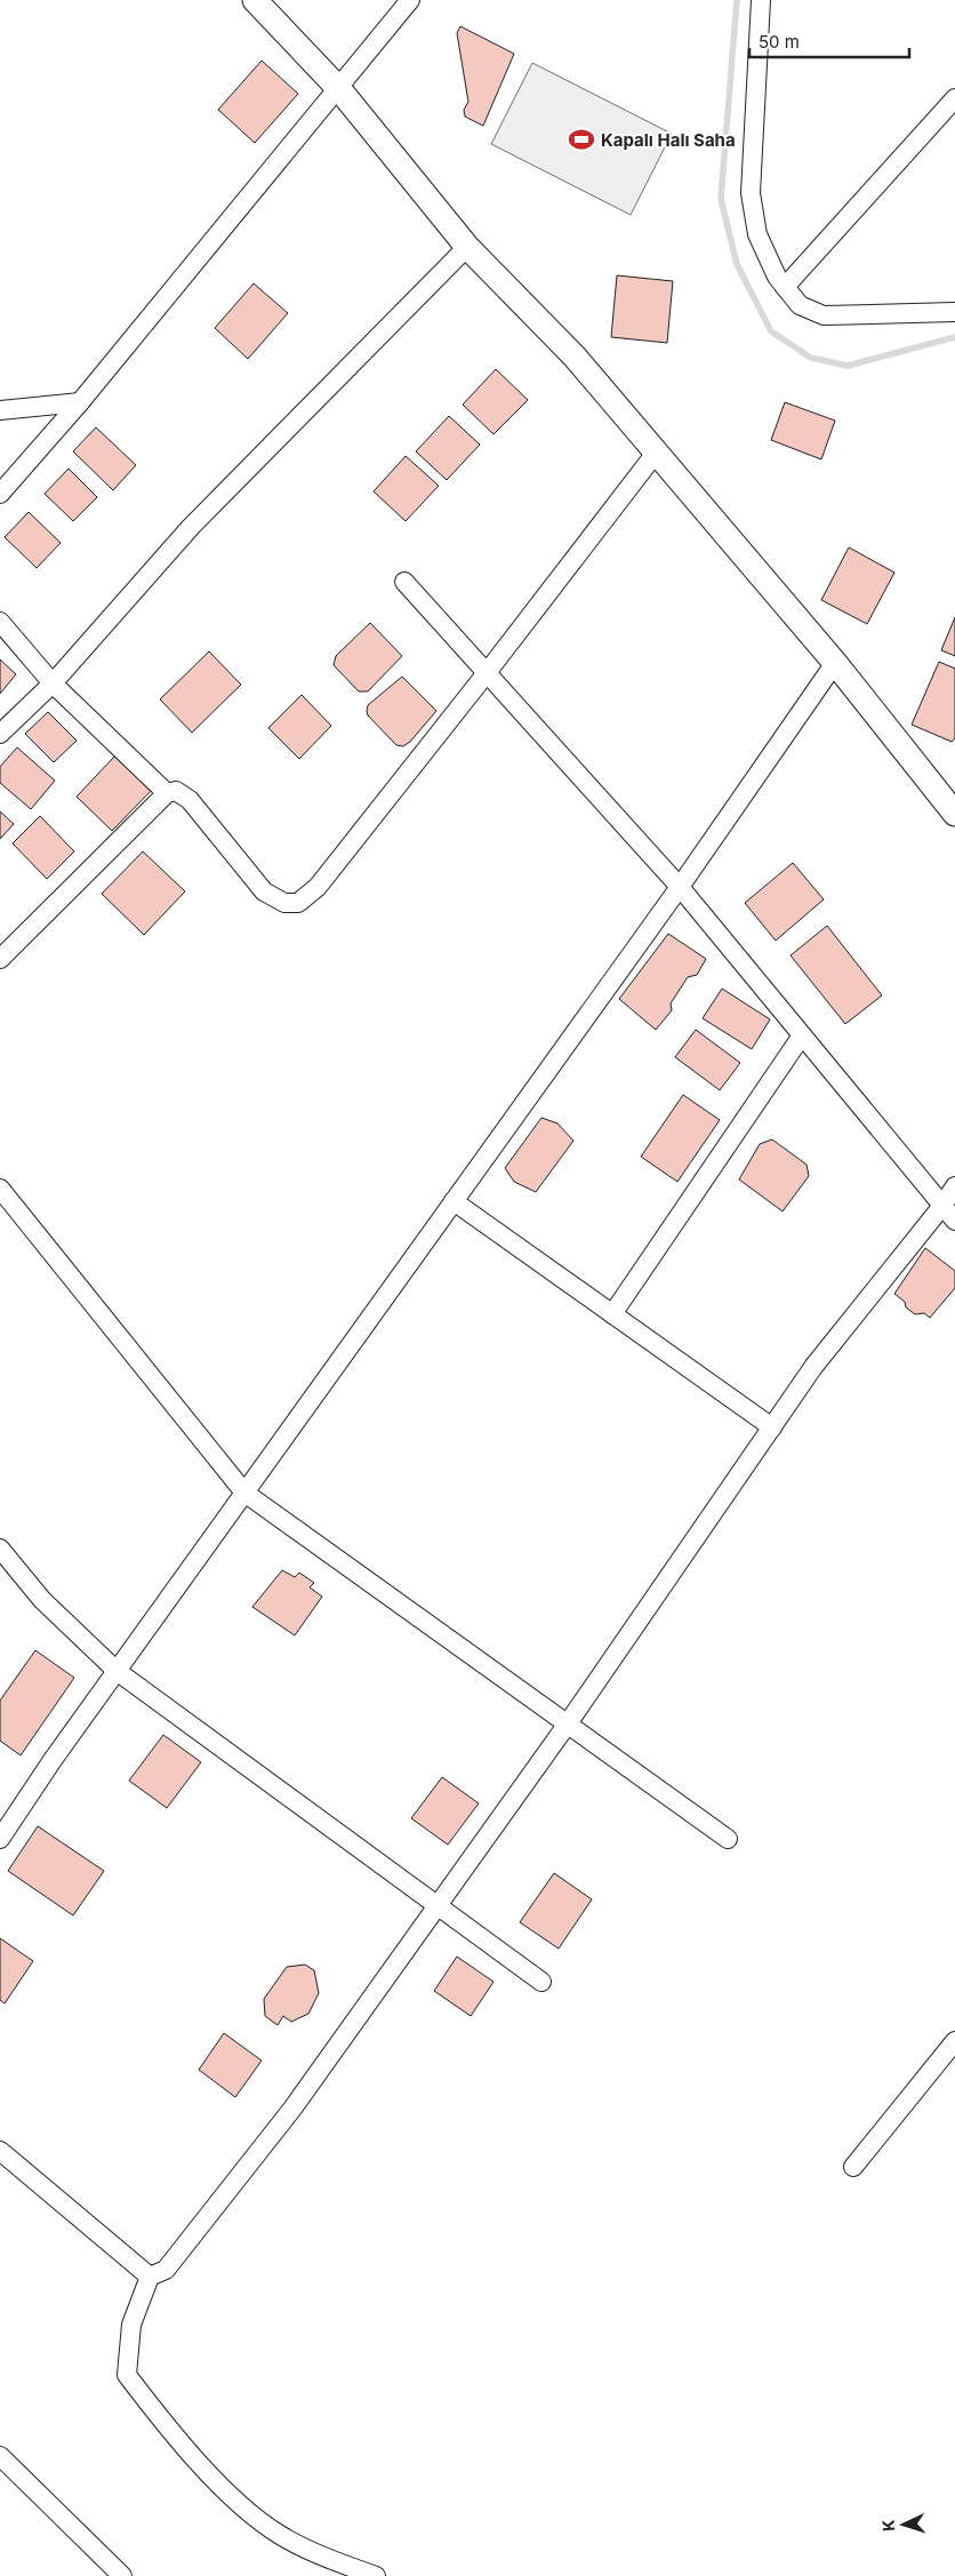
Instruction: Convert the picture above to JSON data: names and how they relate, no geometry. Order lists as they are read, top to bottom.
{
  "places": {
    "sports": ["Kapalı Halı Saha"]
  },
  "scale_bar": "50 m",
  "north": "left"
}
